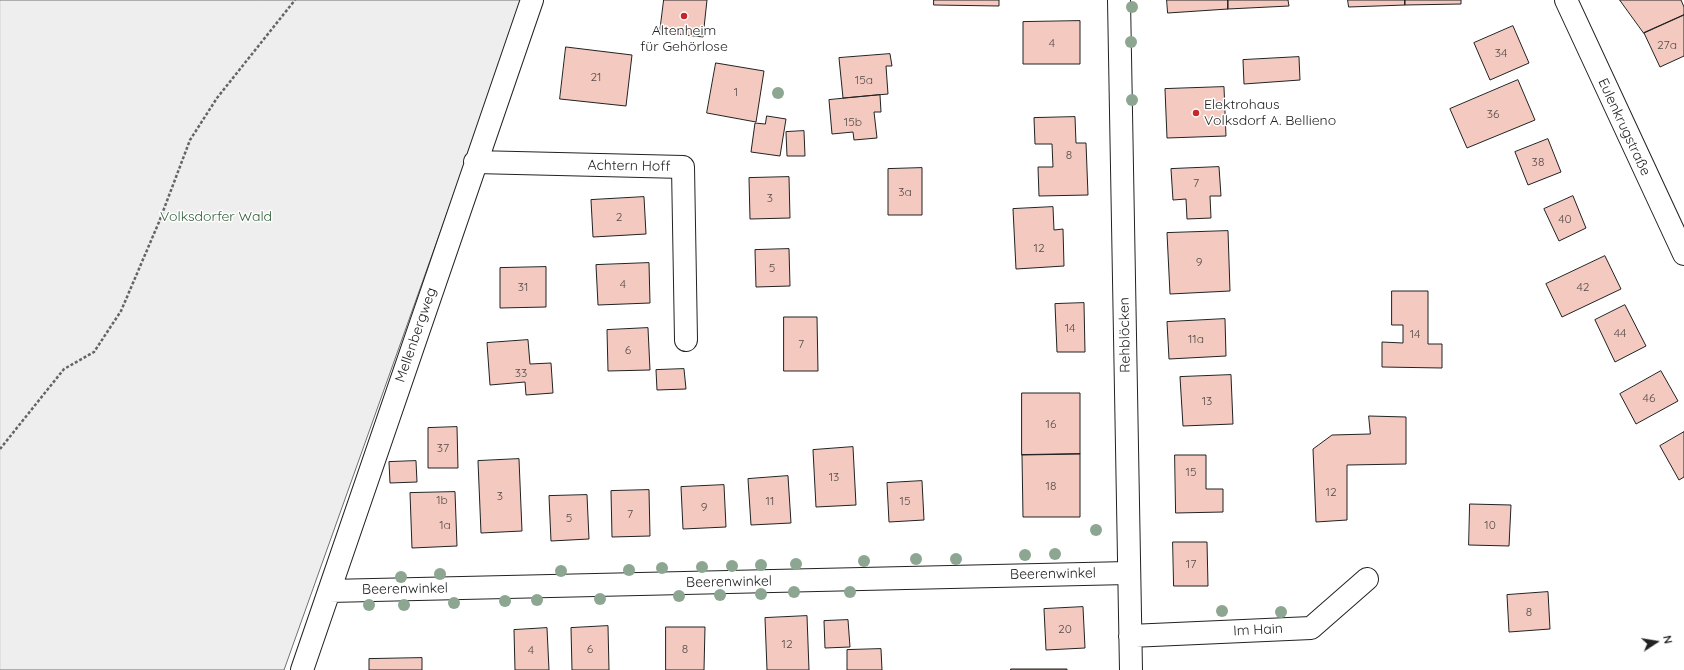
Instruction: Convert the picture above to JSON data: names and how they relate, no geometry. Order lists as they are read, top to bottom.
{
  "streets": {
    "street": [
      "Eulenkrugstraße",
      "Achtern Hoff",
      "Mellenbergweg",
      "Rehblöcken",
      "Beerenwinkel",
      "Im Hain"
    ]
  },
  "crossings": [
    ["Achtern Hoff", "Mellenbergweg"],
    ["Mellenbergweg", "Beerenwinkel"],
    ["Rehblöcken", "Beerenwinkel"],
    ["Rehblöcken", "Im Hain"]
  ],
  "parks": ["Volksdorfer Wald"],
  "places": ["Altenheim für Gehörlose", "Elektrohaus Volksdorf A. Bellieno"],
  "house_numbers": [
    "4",
    "27a",
    "34",
    "21",
    "15a",
    "1",
    "36",
    "15b",
    "8",
    "38",
    "7",
    "3a",
    "3",
    "2",
    "40",
    "12",
    "9",
    "5",
    "4",
    "31",
    "42",
    "14",
    "44",
    "14",
    "11a",
    "7",
    "6",
    "33",
    "46",
    "13",
    "16",
    "37",
    "15",
    "13",
    "18",
    "12",
    "3",
    "1b",
    "11",
    "15",
    "9",
    "7",
    "5",
    "1a",
    "10",
    "17",
    "8",
    "20",
    "12",
    "6",
    "8",
    "4"
  ],
  "north": "right"
}
